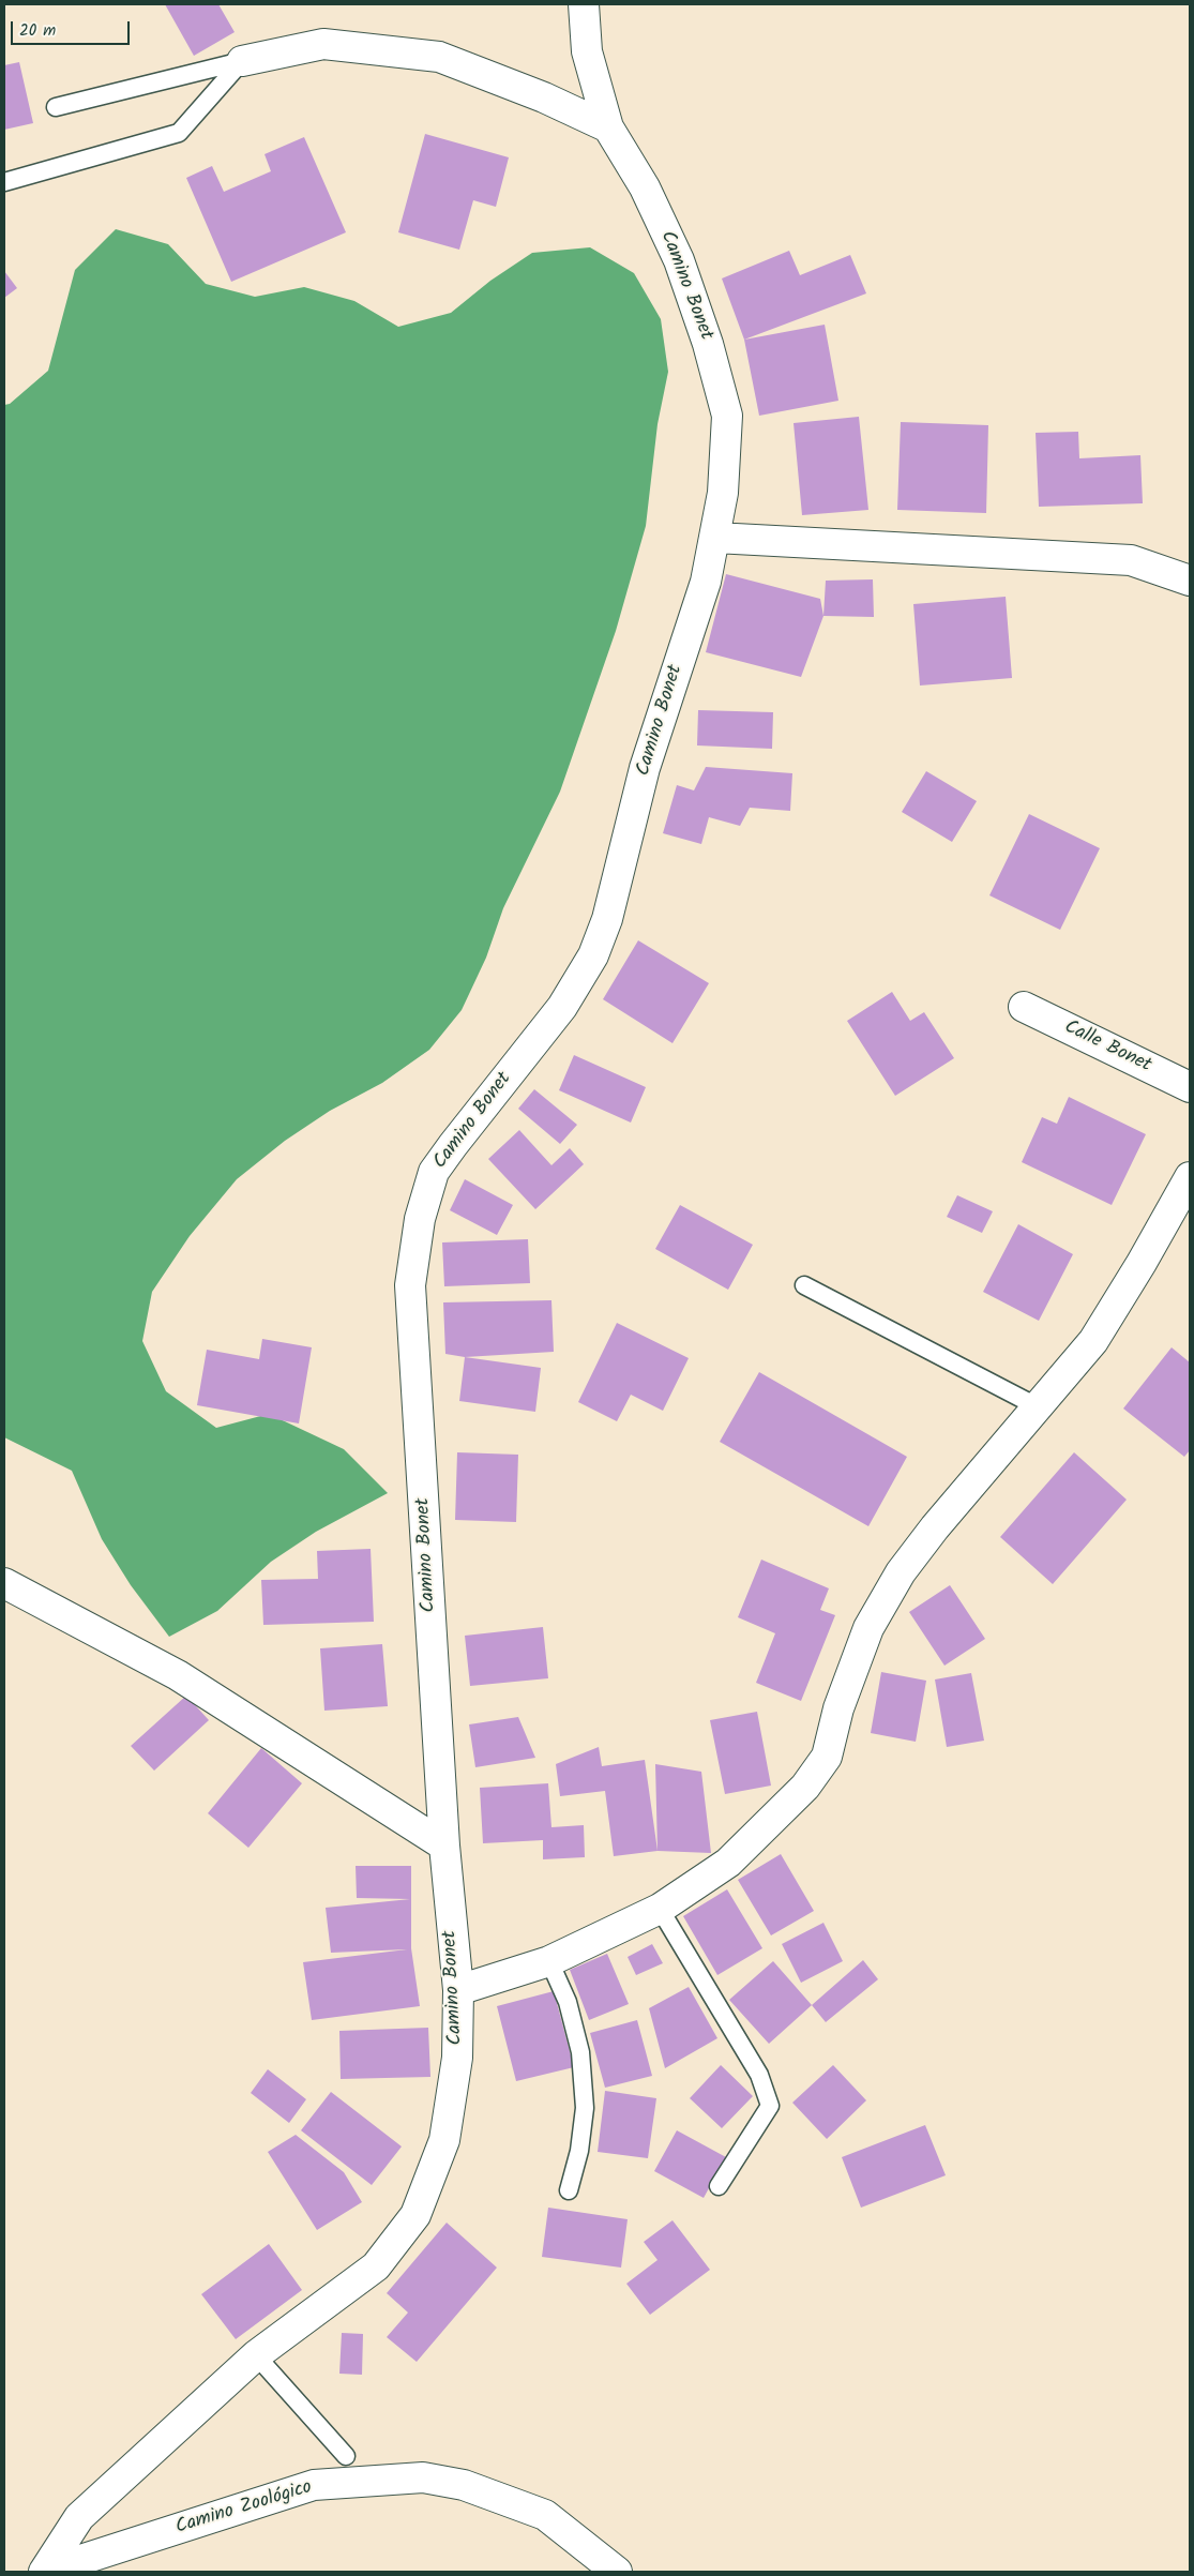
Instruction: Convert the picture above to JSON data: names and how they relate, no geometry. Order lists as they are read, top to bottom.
{
  "streets": {
    "street": ["Camino Bonet", "Calle Bonet", "Camino Zoológico"]
  },
  "crossings": [
    ["Camino Bonet", "Camino Zoológico"]
  ],
  "scale_bar": "20 m"
}
